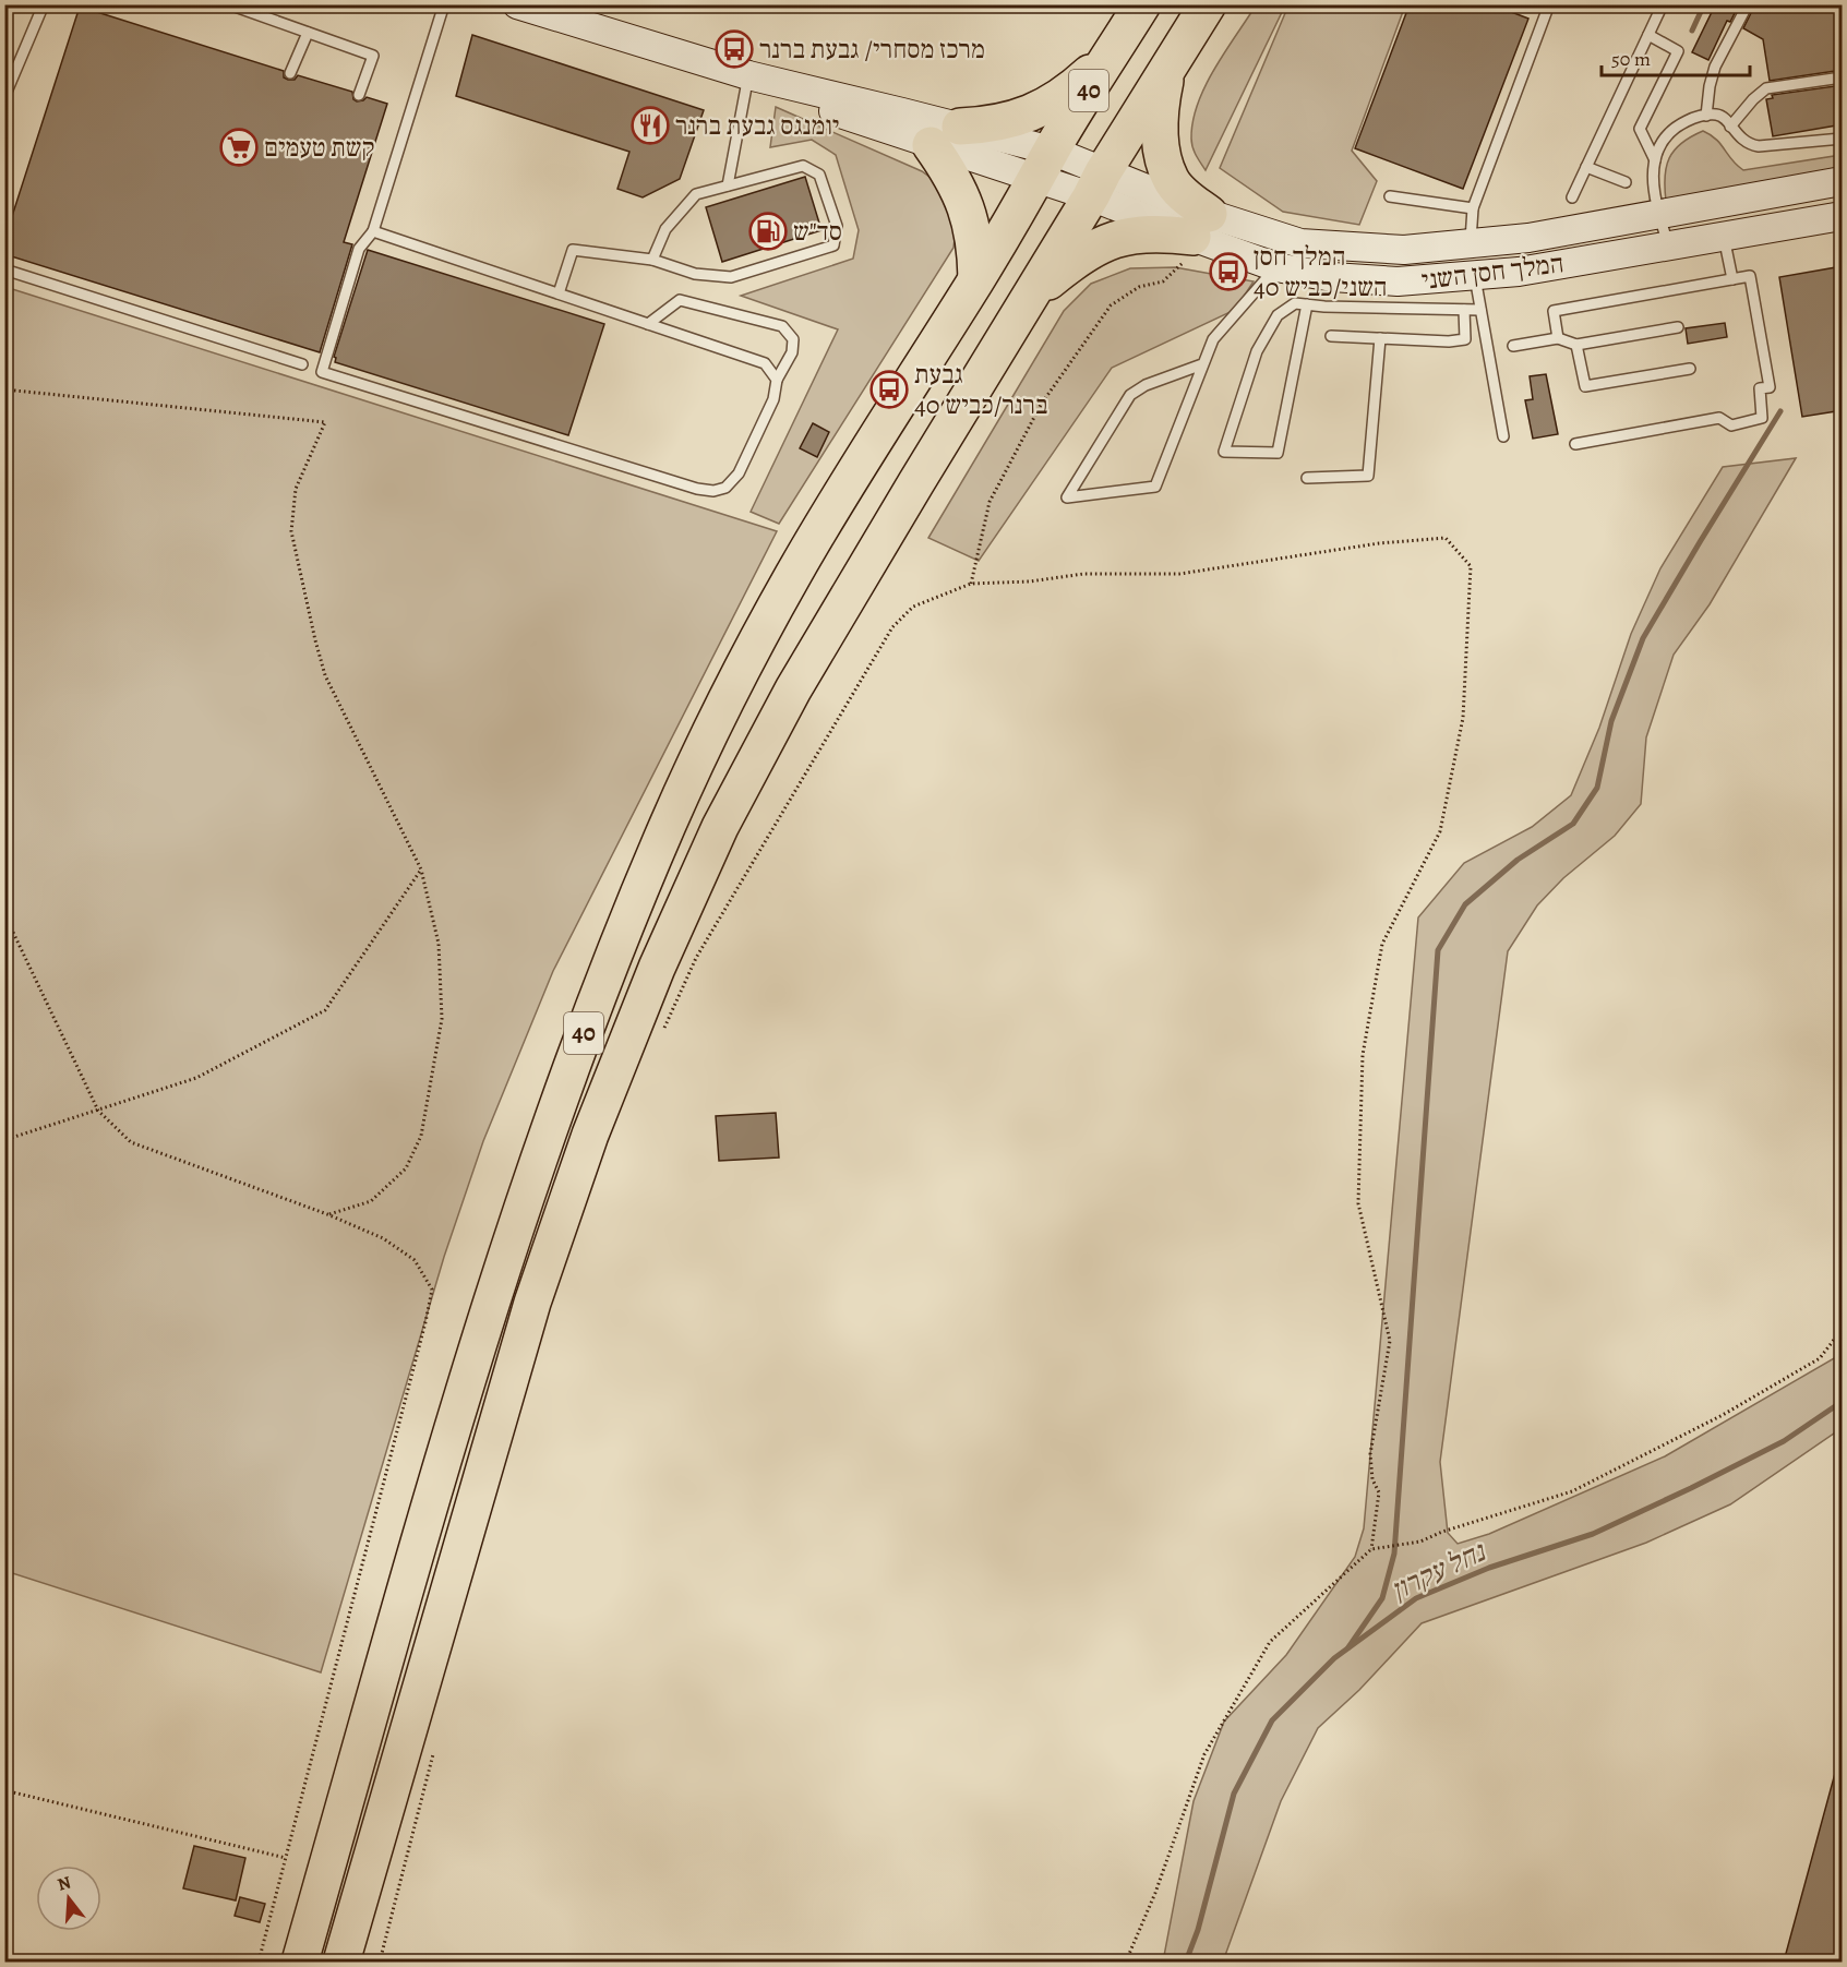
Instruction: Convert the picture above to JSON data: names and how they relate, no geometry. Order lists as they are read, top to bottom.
{
  "streets": {
    "highway": ["40"],
    "street": ["המלך חסן השני"]
  },
  "crossings": [
    ["40", "המלך חסן השני"]
  ],
  "water": ["נחל עקרון"],
  "places": {
    "bus stop": ["מרכז מסחרי/ גבעת ברנר", "המלך חסן השני/כביש 40", "גבעת ברנר/כביש 40"],
    "restaurant": ["יומנגס גבעת ברנר"],
    "supermarket": ["קשת טעמים"],
    "fuel station": ["סד\"ש"]
  },
  "scale_bar": "50 m",
  "north": "top"
}
